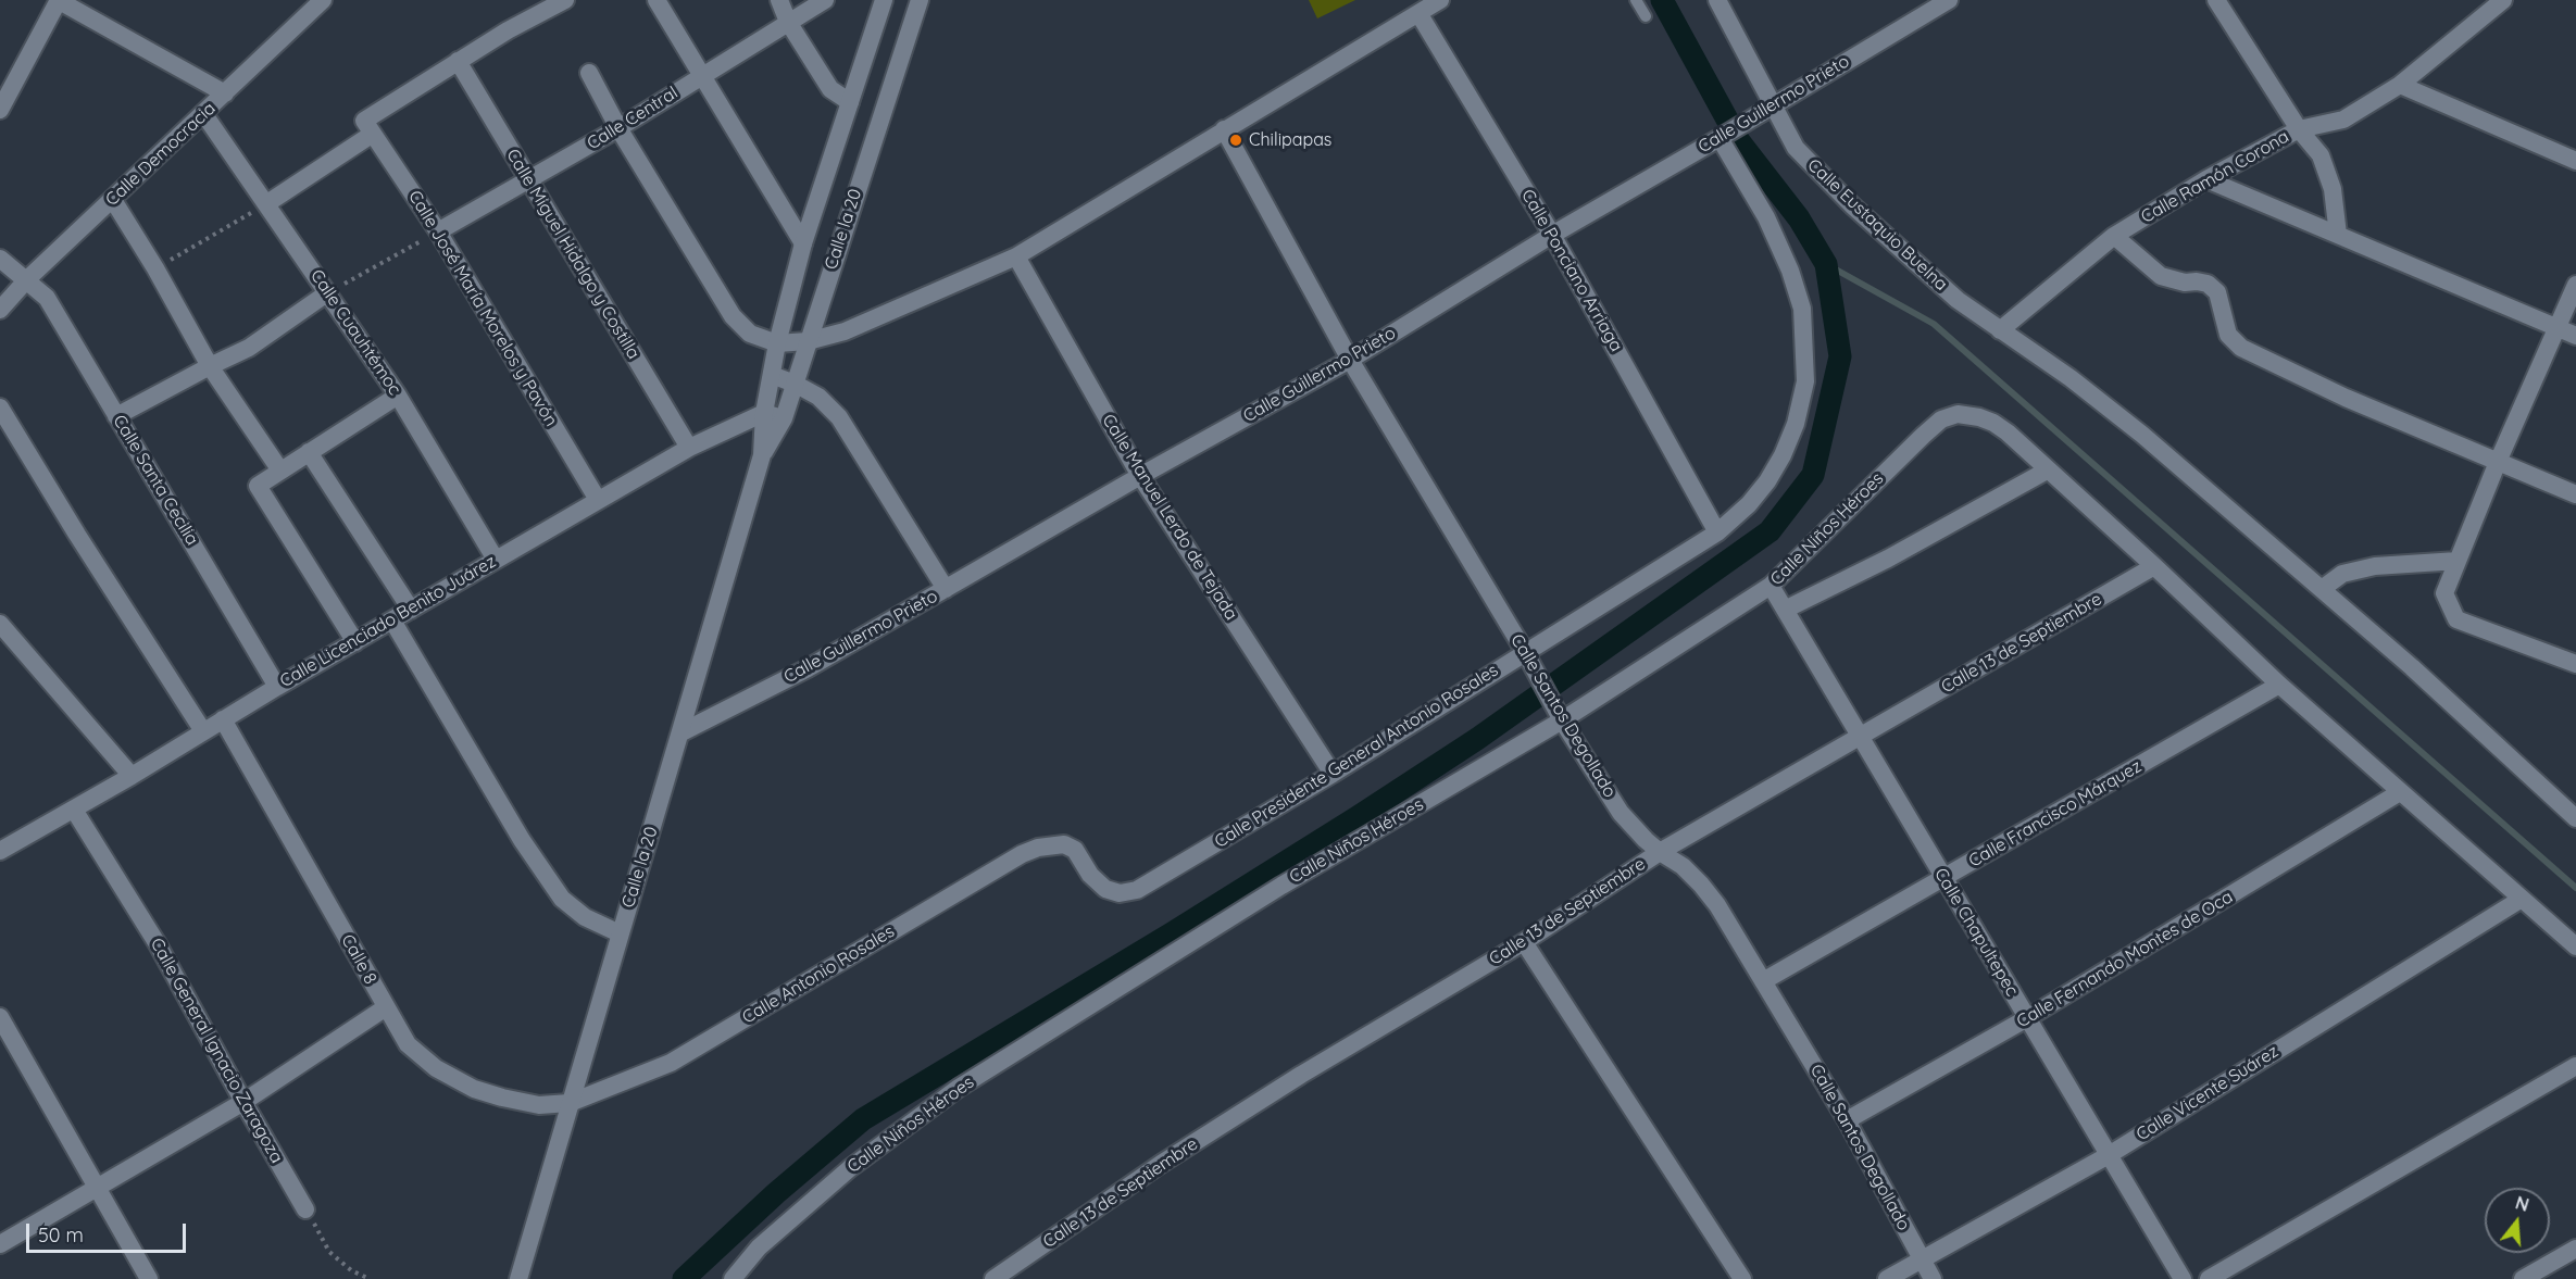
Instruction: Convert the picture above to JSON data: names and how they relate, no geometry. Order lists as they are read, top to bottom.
{
  "streets": {
    "street": [
      "Calle Guillermo Prieto",
      "Calle Central",
      "Calle Democracia",
      "Calle Ramón Corona",
      "Calle Eustaquio Buelna",
      "Calle la 20",
      "Calle Miguel Hidalgo y Costilla",
      "Calle Ponciano Arriaga",
      "Calle José María Morelos y Pavón",
      "Calle Cuauhtémoc",
      "Calle Santa Cecilia",
      "Calle Manuel Lerdo de Tejada",
      "Calle Niños Héroes",
      "Calle Licenciado Benito Juárez",
      "Calle 13 de Septiembre",
      "Calle Santos Degollado",
      "Calle Presidente General Antonio Rosales",
      "Calle Francisco Márquez",
      "Calle Chapultepec",
      "Calle 8",
      "Calle Fernando Montes de Oca",
      "Calle Antonio Rosales",
      "Calle General Ignacio Zaragoza",
      "Calle Vicente Suárez"
    ]
  },
  "crossings": [
    ["Calle Guillermo Prieto", "Calle Eustaquio Buelna"],
    ["Calle Guillermo Prieto", "Calle la 20"],
    ["Calle Guillermo Prieto", "Calle Ponciano Arriaga"],
    ["Calle Guillermo Prieto", "Calle Manuel Lerdo de Tejada"],
    ["Calle Guillermo Prieto", "Calle Santos Degollado"],
    ["Calle Guillermo Prieto", "Calle Presidente General Antonio Rosales"],
    ["Calle Central", "Calle Miguel Hidalgo y Costilla"],
    ["Calle Central", "Calle José María Morelos y Pavón"],
    ["Calle Democracia", "Calle Cuauhtémoc"],
    ["Calle Democracia", "Calle Santa Cecilia"],
    ["Calle Ramón Corona", "Calle Eustaquio Buelna"],
    ["Calle la 20", "Calle Licenciado Benito Juárez"],
    ["Calle la 20", "Calle 8"],
    ["Calle la 20", "Calle Antonio Rosales"],
    ["Calle Miguel Hidalgo y Costilla", "Calle Licenciado Benito Juárez"],
    ["Calle Ponciano Arriaga", "Calle Presidente General Antonio Rosales"],
    ["Calle José María Morelos y Pavón", "Calle Licenciado Benito Juárez"],
    ["Calle Cuauhtémoc", "Calle Licenciado Benito Juárez"],
    ["Calle Santa Cecilia", "Calle Licenciado Benito Juárez"],
    ["Calle Manuel Lerdo de Tejada", "Calle Presidente General Antonio Rosales"],
    ["Calle Niños Héroes", "Calle Santos Degollado"],
    ["Calle Niños Héroes", "Calle Chapultepec"],
    ["Calle Licenciado Benito Juárez", "Calle 8"],
    ["Calle Licenciado Benito Juárez", "Calle General Ignacio Zaragoza"],
    ["Calle 13 de Septiembre", "Calle Santos Degollado"],
    ["Calle 13 de Septiembre", "Calle Chapultepec"],
    ["Calle Santos Degollado", "Calle Presidente General Antonio Rosales"],
    ["Calle Santos Degollado", "Calle Francisco Márquez"],
    ["Calle Santos Degollado", "Calle Fernando Montes de Oca"],
    ["Calle Santos Degollado", "Calle Vicente Suárez"],
    ["Calle Presidente General Antonio Rosales", "Calle Antonio Rosales"],
    ["Calle Francisco Márquez", "Calle Chapultepec"],
    ["Calle Chapultepec", "Calle Fernando Montes de Oca"],
    ["Calle Chapultepec", "Calle Vicente Suárez"],
    ["Calle 8", "Calle Antonio Rosales"]
  ],
  "places": ["Chilipapas"],
  "scale_bar": "50 m",
  "north": "top"
}
